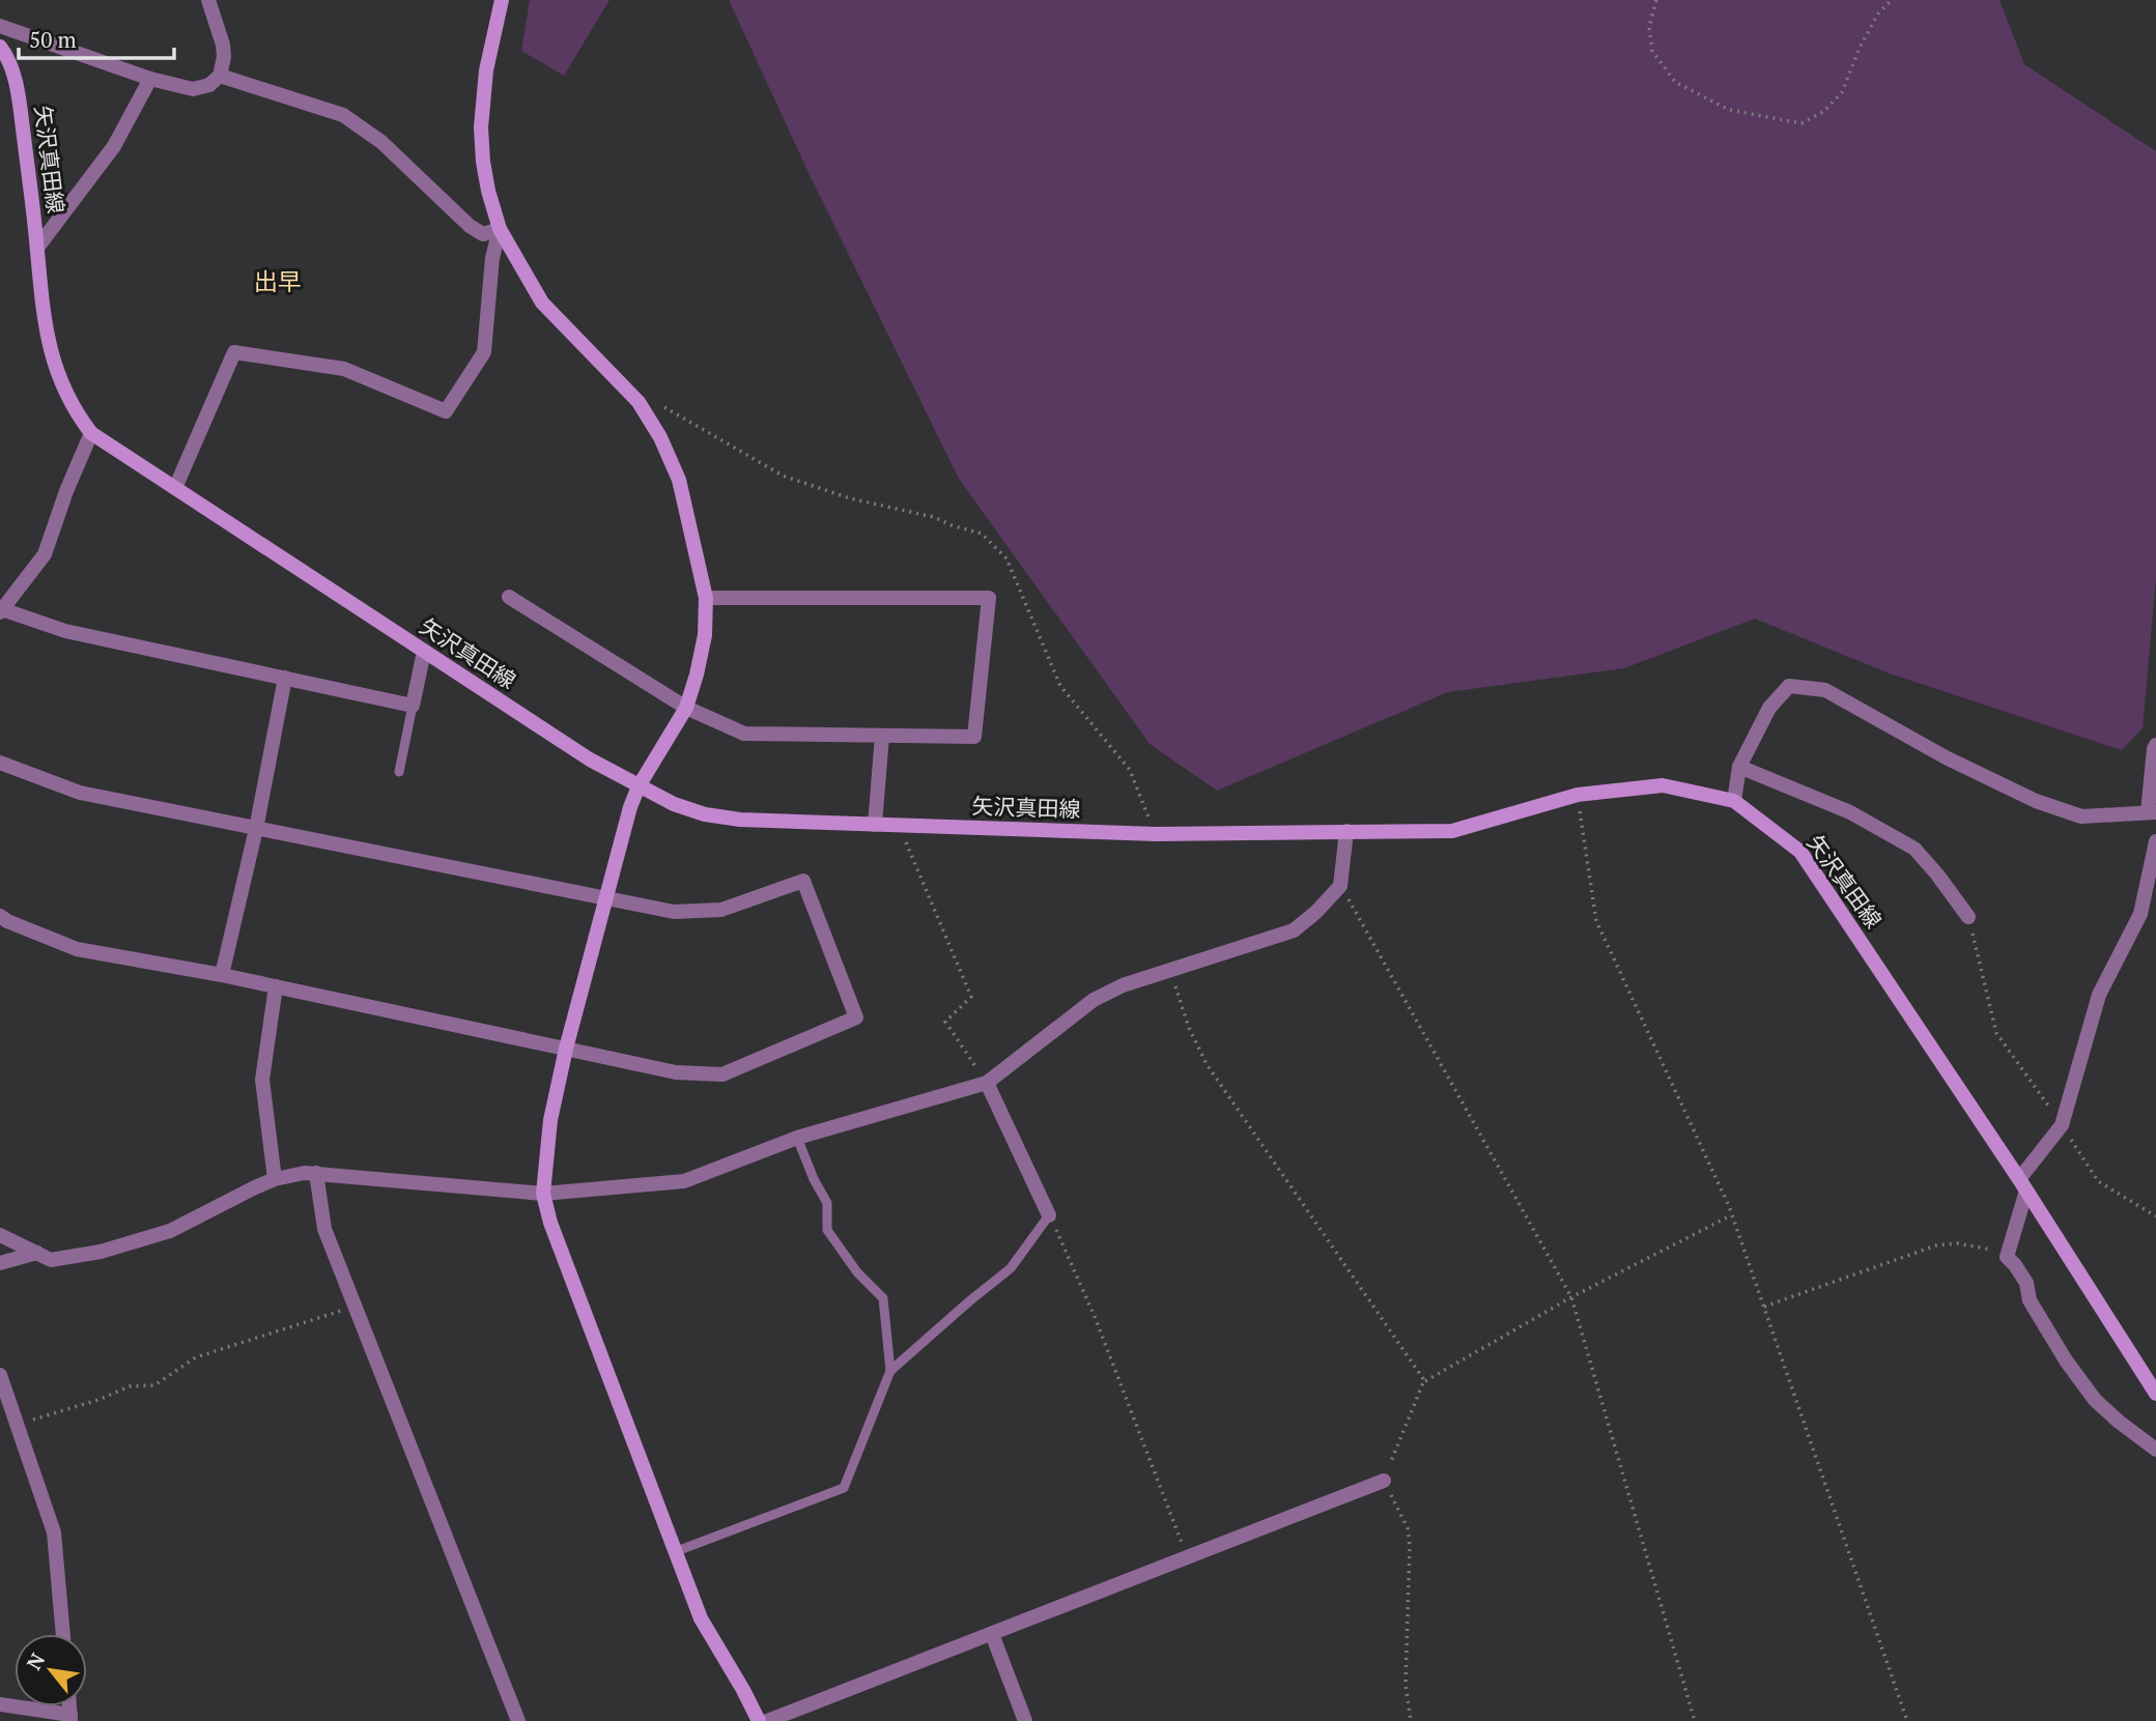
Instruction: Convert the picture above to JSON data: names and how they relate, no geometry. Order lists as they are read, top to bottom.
{
  "streets": {
    "main road": ["矢沢真田線"]
  },
  "districts": ["出早"],
  "scale_bar": "50 m",
  "north": "top left"
}
